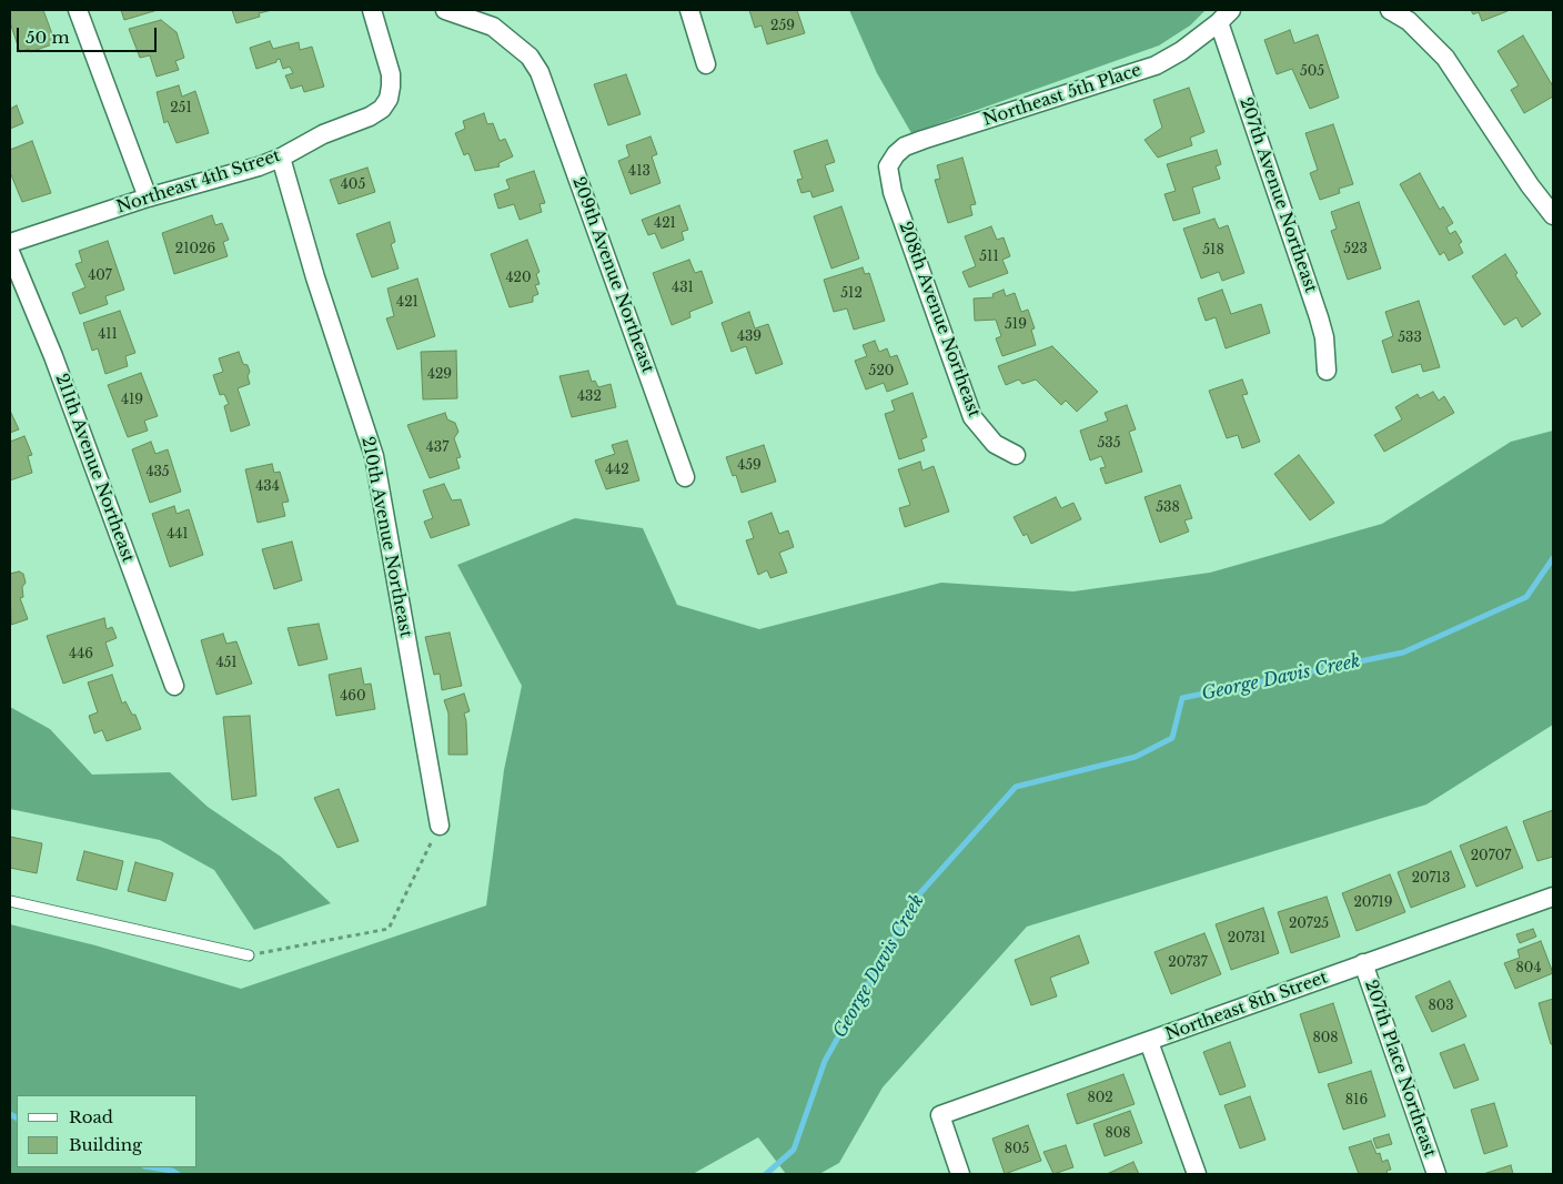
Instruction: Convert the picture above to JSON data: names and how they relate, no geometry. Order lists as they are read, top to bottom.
{
  "streets": {
    "street": [
      "Northeast 5th Place",
      "Northeast 4th Street",
      "207th Avenue Northeast",
      "209th Avenue Northeast",
      "208th Avenue Northeast",
      "211th Avenue Northeast",
      "210th Avenue Northeast",
      "Northeast 8th Street",
      "207th Place Northeast"
    ]
  },
  "crossings": [
    ["Northeast 5th Place", "207th Avenue Northeast"],
    ["Northeast 5th Place", "208th Avenue Northeast"],
    ["Northeast 4th Street", "210th Avenue Northeast"],
    ["Northeast 8th Street", "207th Place Northeast"]
  ],
  "water": ["George Davis Creek"],
  "house_numbers": [
    "259",
    "505",
    "251",
    "413",
    "405",
    "421",
    "21026",
    "523",
    "518",
    "511",
    "407",
    "420",
    "431",
    "512",
    "421",
    "519",
    "411",
    "439",
    "533",
    "520",
    "429",
    "432",
    "419",
    "535",
    "437",
    "459",
    "442",
    "435",
    "434",
    "538",
    "441",
    "446",
    "451",
    "460",
    "20707",
    "20713",
    "20719",
    "20725",
    "20731",
    "20737",
    "804",
    "803",
    "808",
    "802",
    "816",
    "808",
    "805"
  ],
  "legend": ["Road", "Building"],
  "scale_bar": "50 m"
}
